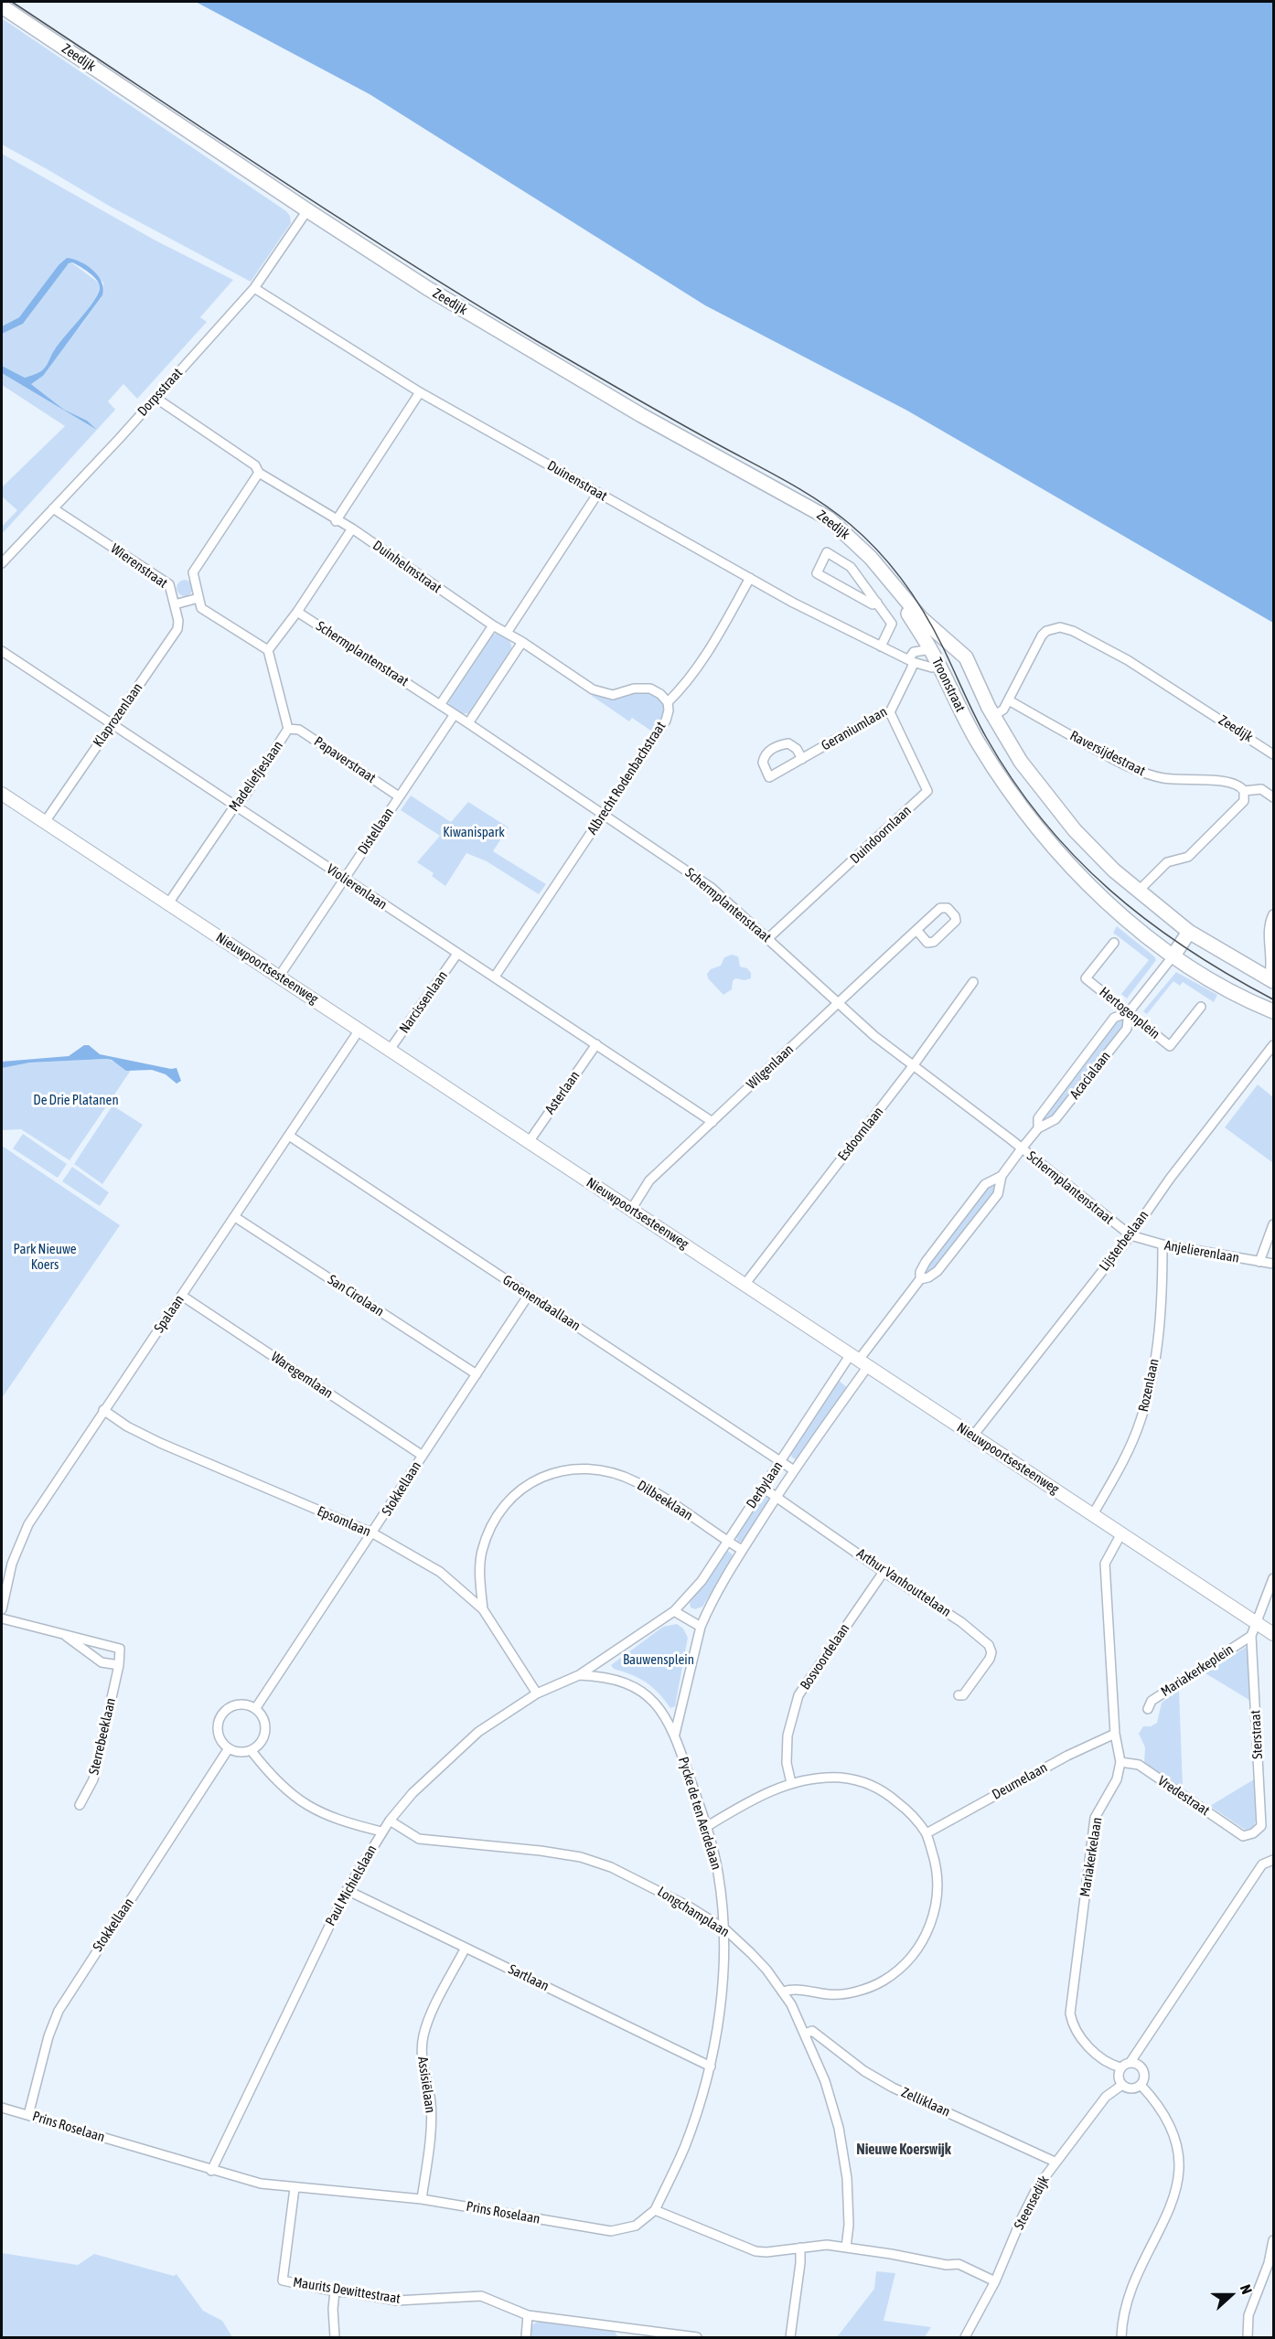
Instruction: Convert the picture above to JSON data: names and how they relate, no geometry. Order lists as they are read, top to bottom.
{
  "streets": {
    "main road": [
      "Zeedijk",
      "Troonstraat",
      "Nieuwpoortsesteenweg",
      "Acacialaan"
    ],
    "street": [
      "Dorpsstraat",
      "Duinenstraat",
      "Wierenstraat",
      "Duinhelmstraat",
      "Schermplantenstraat",
      "Klaprozenlaan",
      "Geraniumlaan",
      "Raversijdestraat",
      "Papaverstraat",
      "Madeliefjeslaan",
      "Albrecht Rodenbachstraat",
      "Distellaan",
      "Duindoornlaan",
      "Violierenlaan",
      "Narcissenlaan",
      "Hertogenplein",
      "Wilgenlaan",
      "Asterlaan",
      "Esdoornlaan",
      "Lijsterbeslaan",
      "Anjelierenlaan",
      "San Cirolaan",
      "Groenendaallaan",
      "Spalaan",
      "Waregemlaan",
      "Rozenlaan",
      "Derbylaan",
      "Stokkellaan",
      "Dilbeeklaan",
      "Epsomlaan",
      "Arthur Vanhouttelaan",
      "Bosvoordelaan",
      "Mariakerkeplein",
      "Sterstraat",
      "Sterrebeeklaan",
      "Deurnelaan",
      "Vredestraat",
      "Pycke de ten Aerdelaan",
      "Mariakerkelaan",
      "Paul Michielslaan",
      "Longchamplaan",
      "Sartlaan",
      "Assisiëlaan",
      "Zelliklaan",
      "Prins Roselaan",
      "Steensedijk",
      "Maurits Dewittestraat"
    ]
  },
  "crossings": [
    ["Zeedijk", "Dorpsstraat"],
    ["Zeedijk", "Troonstraat"],
    ["Zeedijk", "Raversijdestraat"],
    ["Dorpsstraat", "Duinenstraat"],
    ["Dorpsstraat", "Wierenstraat"],
    ["Dorpsstraat", "Duinhelmstraat"],
    ["Duinenstraat", "Troonstraat"],
    ["Duinenstraat", "Geraniumlaan"],
    ["Duinenstraat", "Albrecht Rodenbachstraat"],
    ["Wierenstraat", "Klaprozenlaan"],
    ["Duinhelmstraat", "Albrecht Rodenbachstraat"],
    ["Schermplantenstraat", "Albrecht Rodenbachstraat"],
    ["Schermplantenstraat", "Distellaan"],
    ["Schermplantenstraat", "Duindoornlaan"],
    ["Schermplantenstraat", "Wilgenlaan"],
    ["Schermplantenstraat", "Acacialaan"],
    ["Schermplantenstraat", "Esdoornlaan"],
    ["Schermplantenstraat", "Lijsterbeslaan"],
    ["Schermplantenstraat", "Anjelierenlaan"],
    ["Troonstraat", "Acacialaan"],
    ["Klaprozenlaan", "Violierenlaan"],
    ["Klaprozenlaan", "Nieuwpoortsesteenweg"],
    ["Geraniumlaan", "Duindoornlaan"],
    ["Papaverstraat", "Madeliefjeslaan"],
    ["Papaverstraat", "Distellaan"],
    ["Madeliefjeslaan", "Violierenlaan"],
    ["Madeliefjeslaan", "Nieuwpoortsesteenweg"],
    ["Albrecht Rodenbachstraat", "Violierenlaan"],
    ["Distellaan", "Violierenlaan"],
    ["Distellaan", "Nieuwpoortsesteenweg"],
    ["Violierenlaan", "Narcissenlaan"],
    ["Violierenlaan", "Wilgenlaan"],
    ["Violierenlaan", "Asterlaan"],
    ["Nieuwpoortsesteenweg", "Narcissenlaan"],
    ["Nieuwpoortsesteenweg", "Wilgenlaan"],
    ["Nieuwpoortsesteenweg", "Acacialaan"],
    ["Nieuwpoortsesteenweg", "Asterlaan"],
    ["Nieuwpoortsesteenweg", "Esdoornlaan"],
    ["Nieuwpoortsesteenweg", "Lijsterbeslaan"],
    ["Nieuwpoortsesteenweg", "Spalaan"],
    ["Nieuwpoortsesteenweg", "Rozenlaan"],
    ["Nieuwpoortsesteenweg", "Derbylaan"],
    ["Nieuwpoortsesteenweg", "Sterstraat"],
    ["Nieuwpoortsesteenweg", "Mariakerkelaan"],
    ["Hertogenplein", "Acacialaan"],
    ["Acacialaan", "Derbylaan"],
    ["Lijsterbeslaan", "Anjelierenlaan"],
    ["Anjelierenlaan", "Rozenlaan"],
    ["San Cirolaan", "Spalaan"],
    ["San Cirolaan", "Stokkellaan"],
    ["Groenendaallaan", "Spalaan"],
    ["Groenendaallaan", "Derbylaan"],
    ["Groenendaallaan", "Stokkellaan"],
    ["Spalaan", "Waregemlaan"],
    ["Spalaan", "Epsomlaan"],
    ["Waregemlaan", "Stokkellaan"],
    ["Derbylaan", "Dilbeeklaan"],
    ["Derbylaan", "Arthur Vanhouttelaan"],
    ["Stokkellaan", "Epsomlaan"],
    ["Stokkellaan", "Prins Roselaan"],
    ["Dilbeeklaan", "Epsomlaan"],
    ["Epsomlaan", "Paul Michielslaan"],
    ["Arthur Vanhouttelaan", "Bosvoordelaan"],
    ["Mariakerkeplein", "Sterstraat"],
    ["Sterstraat", "Vredestraat"],
    ["Deurnelaan", "Mariakerkelaan"],
    ["Vredestraat", "Mariakerkelaan"],
    ["Pycke de ten Aerdelaan", "Longchamplaan"],
    ["Pycke de ten Aerdelaan", "Sartlaan"],
    ["Pycke de ten Aerdelaan", "Prins Roselaan"],
    ["Mariakerkelaan", "Steensedijk"],
    ["Paul Michielslaan", "Longchamplaan"],
    ["Paul Michielslaan", "Sartlaan"],
    ["Paul Michielslaan", "Prins Roselaan"],
    ["Longchamplaan", "Zelliklaan"],
    ["Sartlaan", "Assisiëlaan"],
    ["Assisiëlaan", "Prins Roselaan"],
    ["Zelliklaan", "Steensedijk"],
    ["Prins Roselaan", "Maurits Dewittestraat"]
  ],
  "districts": ["Nieuwe Koerswijk"],
  "parks": [
    "Kiwanispark",
    "De Drie Platanen",
    "Park Nieuwe Koers",
    "Bauwensplein"
  ],
  "north": "right"
}
